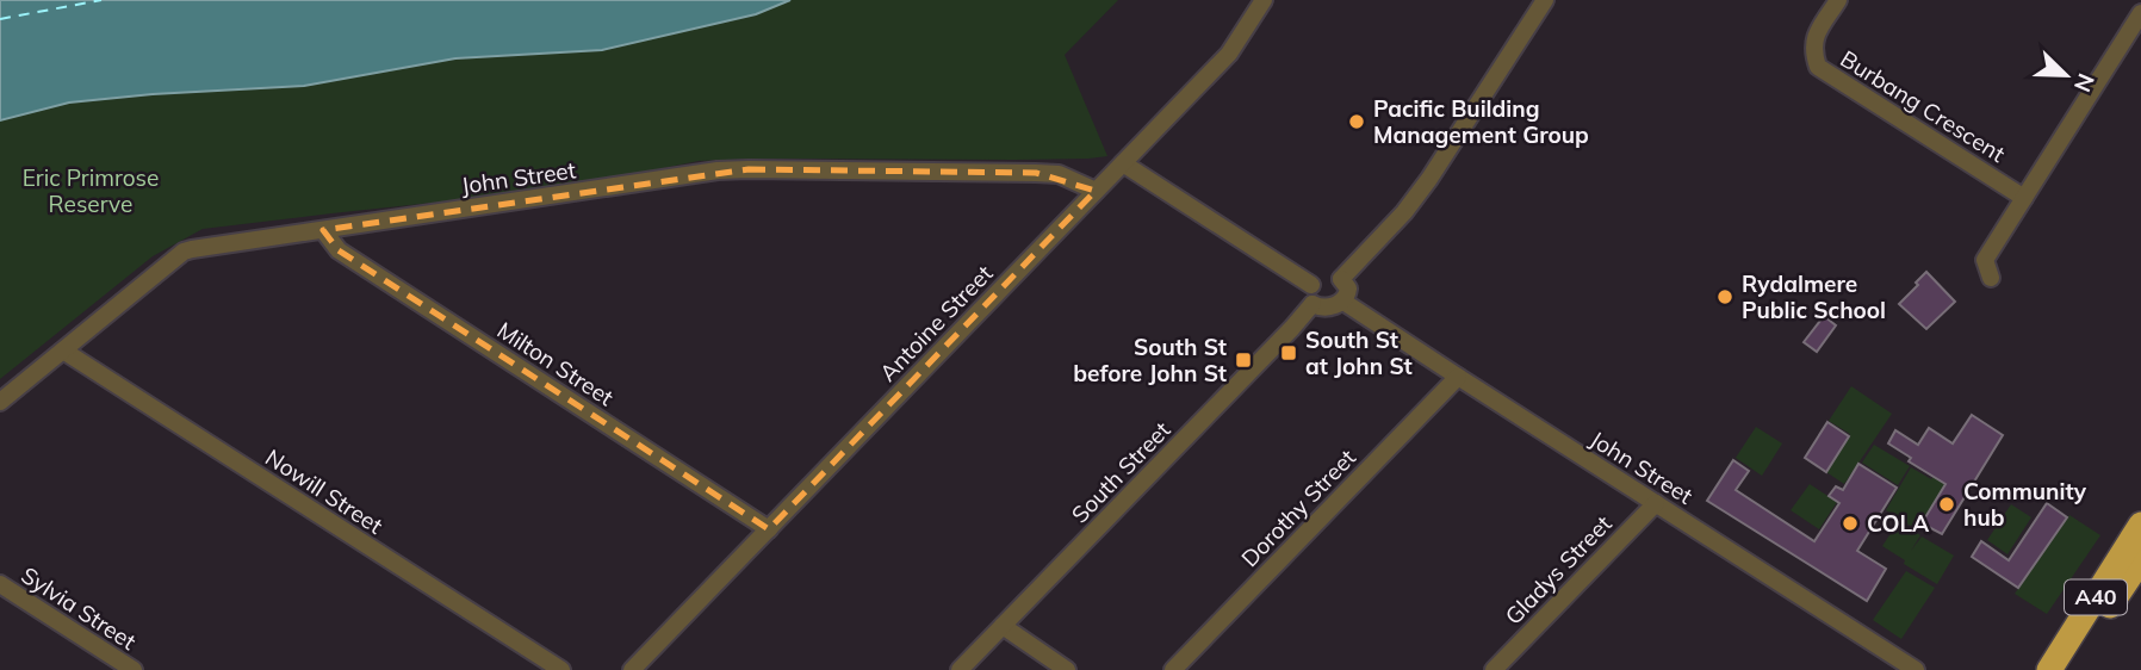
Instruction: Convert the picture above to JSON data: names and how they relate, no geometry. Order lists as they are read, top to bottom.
{
  "streets": {
    "highway": ["A40"],
    "street": [
      "Burbang Crescent",
      "John Street",
      "Antoine Street",
      "Milton Street",
      "South Street",
      "Nowill Street",
      "Dorothy Street",
      "Gladys Street",
      "Sylvia Street"
    ]
  },
  "crossings": [
    ["John Street", "Antoine Street"],
    ["John Street", "Milton Street"],
    ["John Street", "South Street"],
    ["John Street", "Nowill Street"],
    ["John Street", "Dorothy Street"],
    ["John Street", "Gladys Street"],
    ["Antoine Street", "Milton Street"]
  ],
  "parks": ["Eric Primrose Reserve"],
  "places": {
    "other": [
      "Pacific Building Management Group",
      "Rydalmere Public School",
      "Community hub",
      "COLA"
    ],
    "transit": ["South St at John St", "South St before John St"]
  },
  "north": "bottom right"
}
